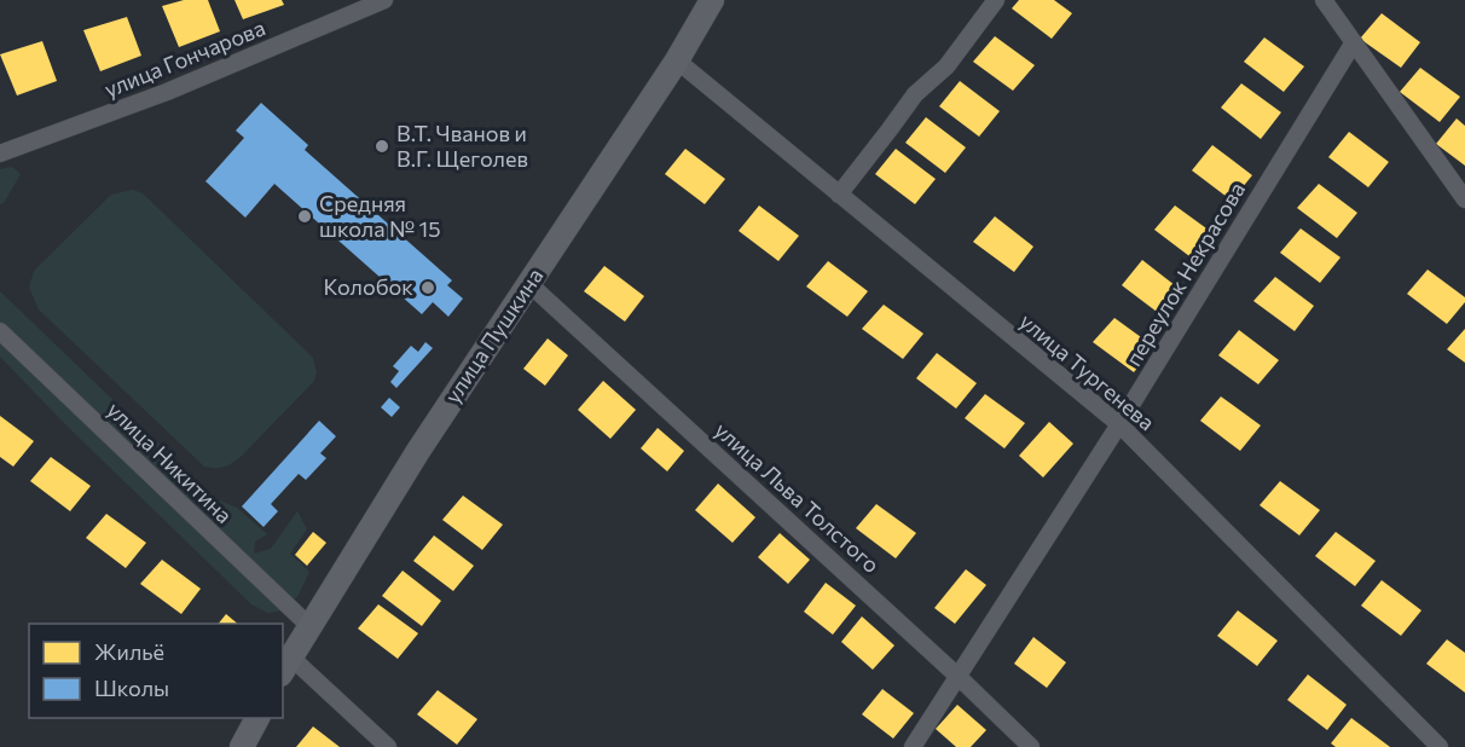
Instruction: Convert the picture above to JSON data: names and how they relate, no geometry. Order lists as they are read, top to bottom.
{
  "streets": {
    "street": [
      "улица Гончарова",
      "переулок Некрасова",
      "улица Пушкина",
      "улица Тургенева",
      "улица Никитина",
      "улица Льва Толстого"
    ]
  },
  "crossings": [
    ["переулок Некрасова", "улица Тургенева"],
    ["переулок Некрасова", "улица Льва Толстого"],
    ["улица Пушкина", "улица Тургенева"],
    ["улица Пушкина", "улица Никитина"],
    ["улица Пушкина", "улица Льва Толстого"]
  ],
  "places": ["В.Т. Чванов и В.Г. Щеголев", "Средняя школа № 15", "Колобок"],
  "legend": ["Жильё", "Школы"]
}
